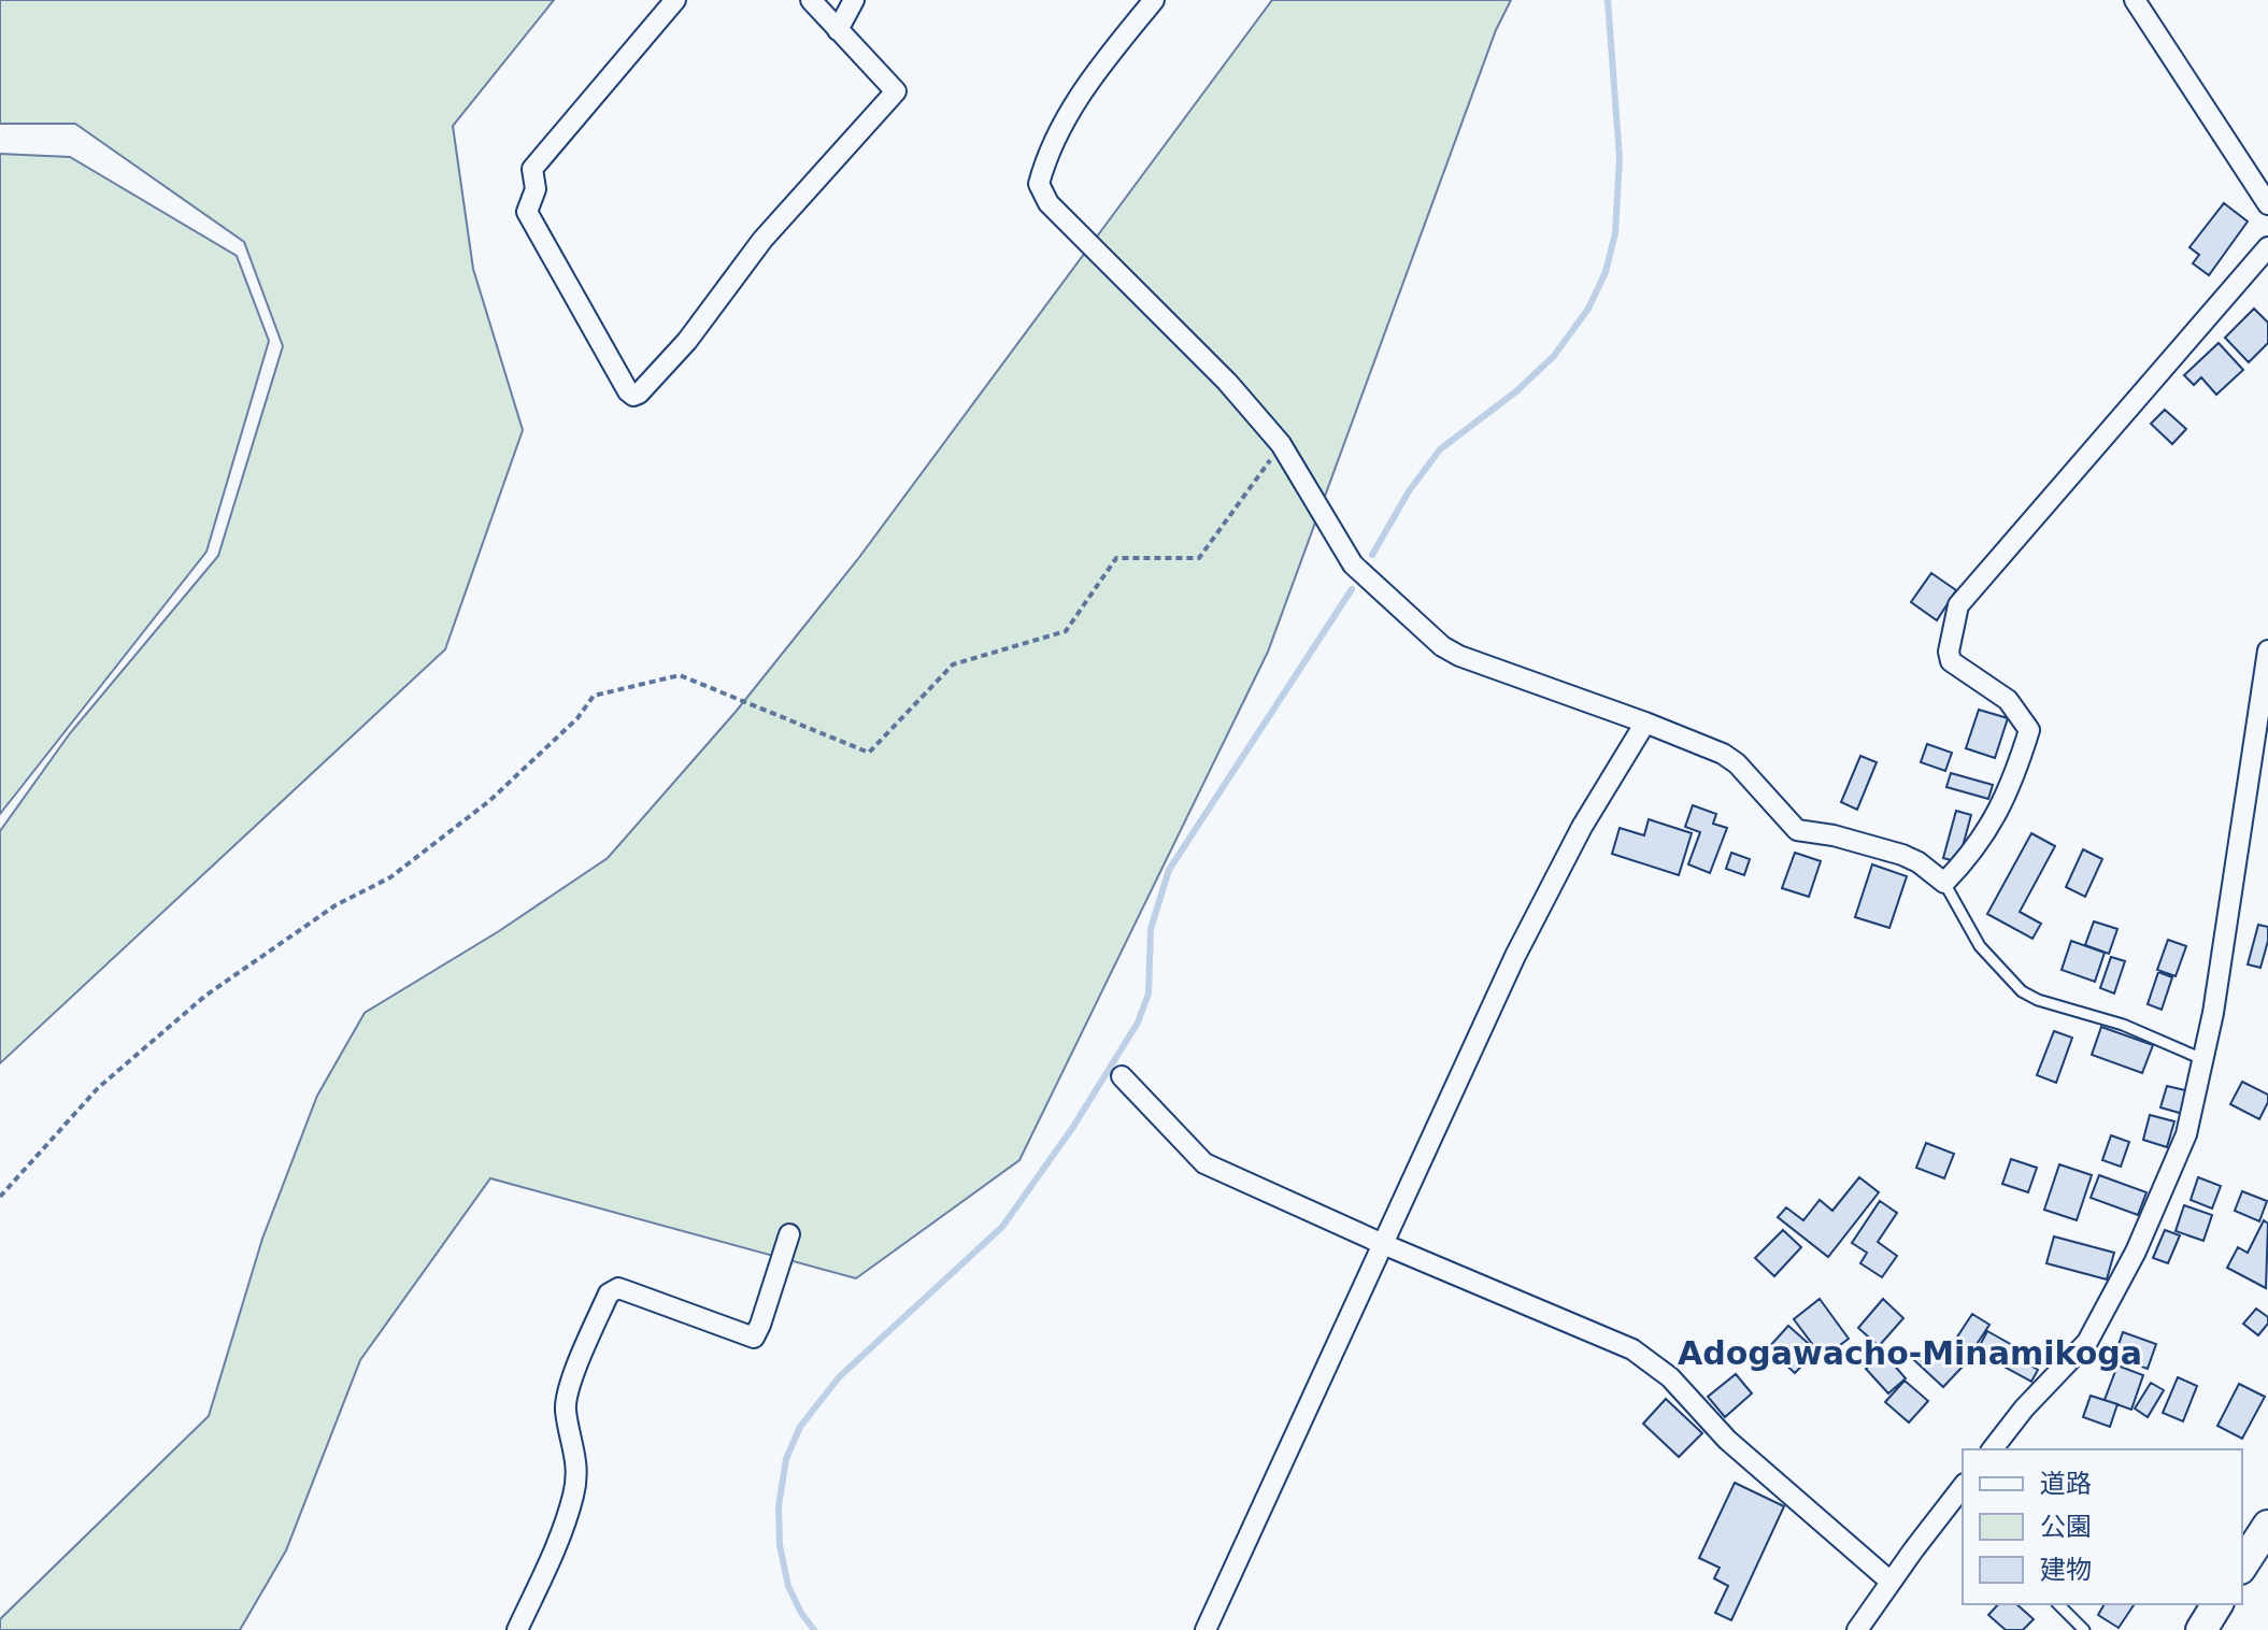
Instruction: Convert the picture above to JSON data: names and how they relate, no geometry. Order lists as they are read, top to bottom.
{
  "districts": ["Adogawacho-Minamikoga"],
  "legend": ["道路", "公園", "建物"]
}
